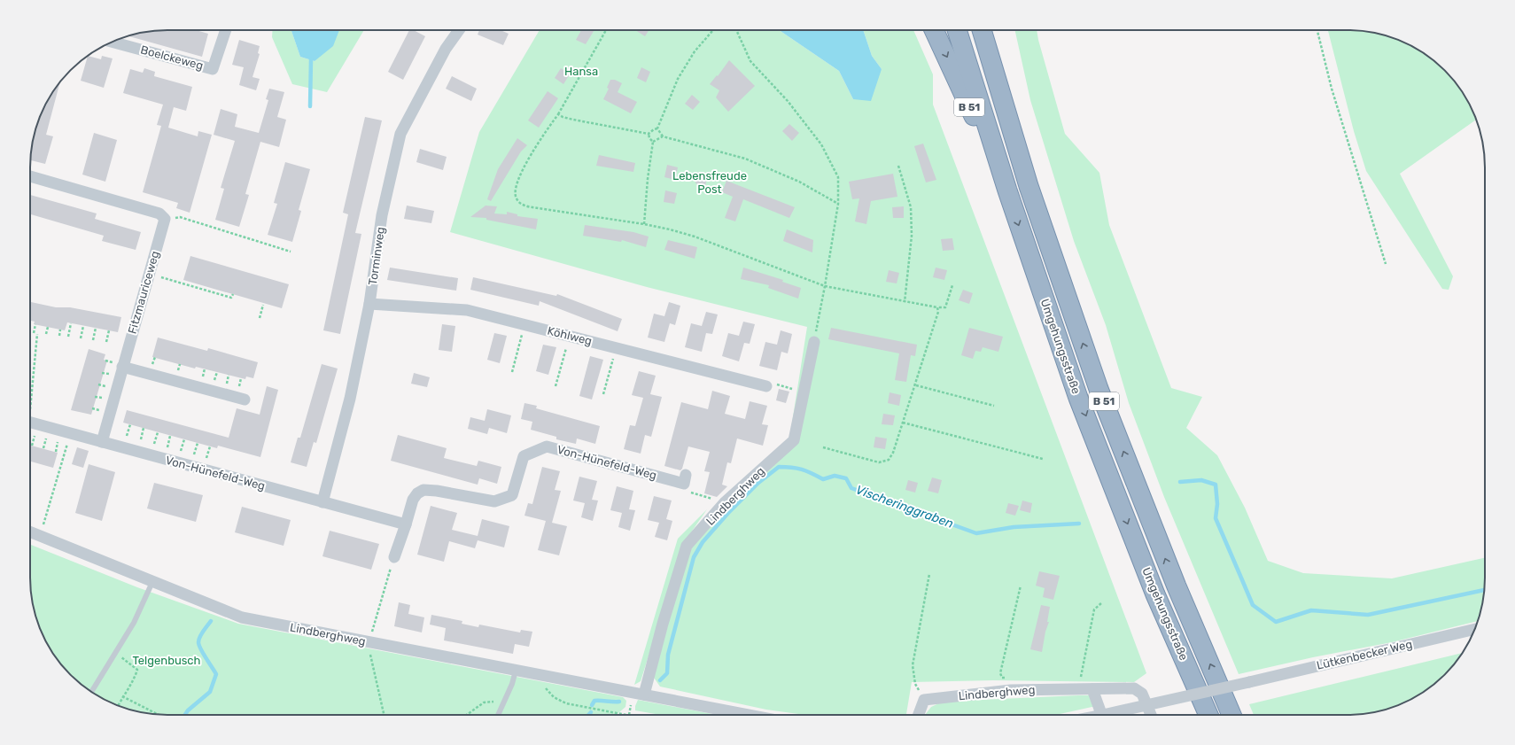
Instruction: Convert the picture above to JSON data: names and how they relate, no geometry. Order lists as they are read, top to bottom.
{
  "streets": {
    "highway": ["B 51", "Umgehungsstraße"],
    "street": [
      "Boelckeweg",
      "Torminweg",
      "Fitzmauriceweg",
      "Köhlweg",
      "Von-Hünefeld-Weg",
      "Lindberghweg",
      "Lütkenbecker Weg"
    ]
  },
  "crossings": [
    ["B 51", "Umgehungsstraße"],
    ["Torminweg", "Köhlweg"],
    ["Torminweg", "Von-Hünefeld-Weg"],
    ["Fitzmauriceweg", "Von-Hünefeld-Weg"]
  ],
  "water": ["Vischeringgraben"],
  "parks": ["Hansa", "Lebensfreude Post", "Telgenbusch"]
}
